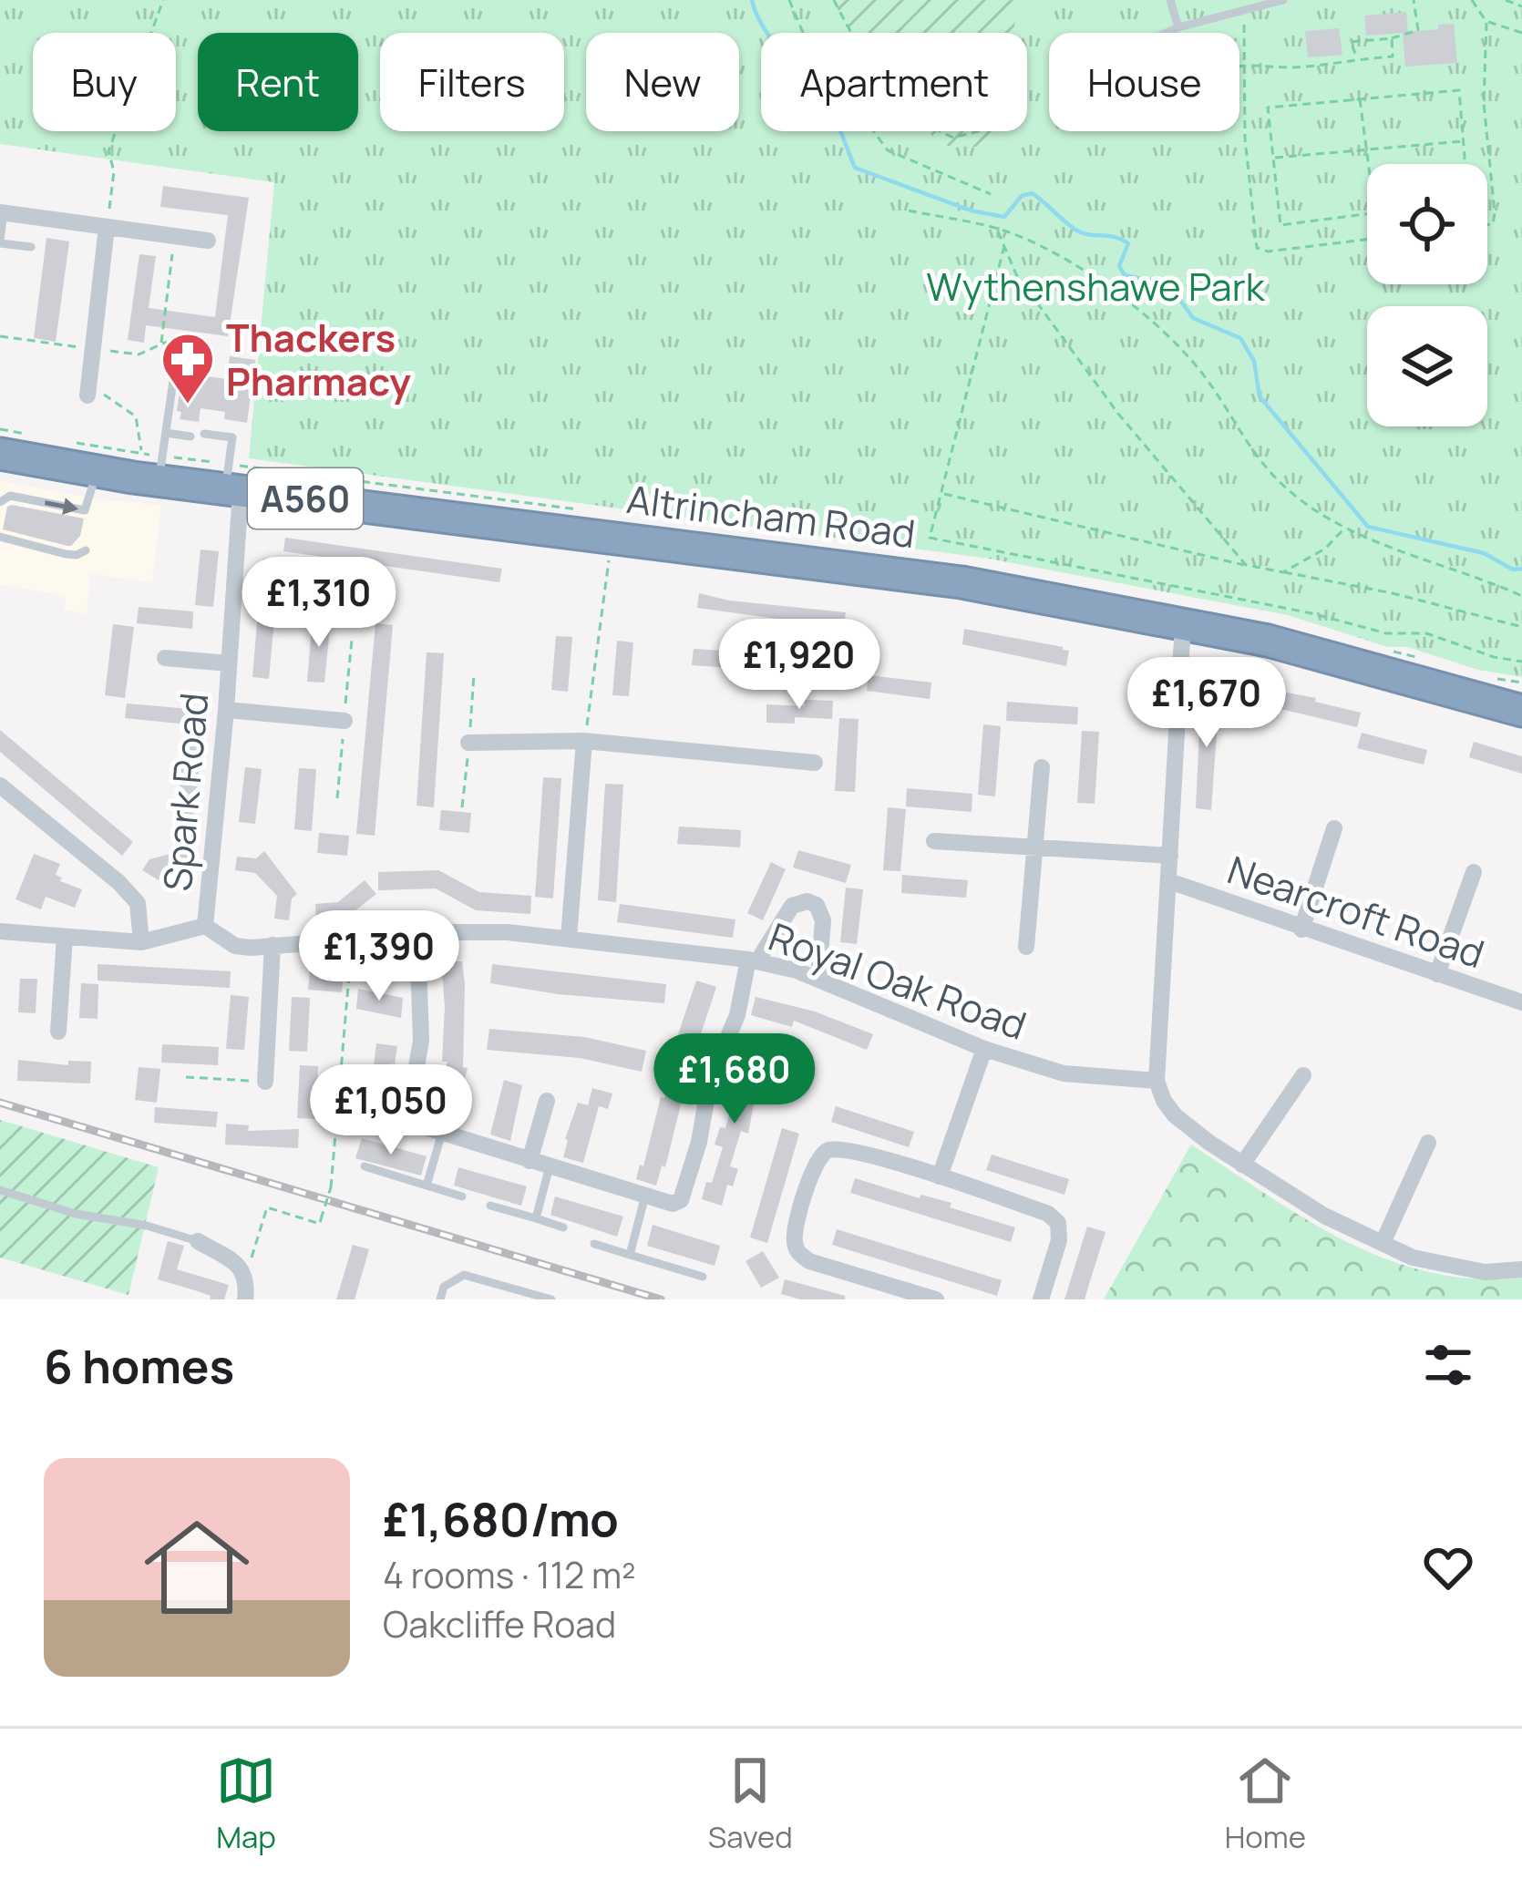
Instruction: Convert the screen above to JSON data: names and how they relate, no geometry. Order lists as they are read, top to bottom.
{
  "streets": {
    "highway": ["A560", "Altrincham Road"],
    "street": ["Spark Road", "Nearcroft Road", "Royal Oak Road"]
  },
  "crossings": [
    ["Altrincham Road", "Spark Road"],
    ["Spark Road", "Royal Oak Road"]
  ],
  "parks": ["Wythenshawe Park"],
  "places": {
    "pharmacy": ["Thackers Pharmacy"]
  },
  "page": {
    "chip": [
      "Buy",
      "Rent",
      "Filters",
      "New",
      "Apartment",
      "House"
    ],
    "price": [
      "£1,310",
      "£1,920",
      "£1,670",
      "£1,390",
      "£1,680",
      "£1,050"
    ],
    "heading": "6 homes",
    "list": [
      {
        "name": "£1,680/mo",
        "note": "4 rooms · 112 m² · Oakcliffe Road"
      }
    ],
    "tabs": ["Map", "Saved", "Home"]
  }
}
